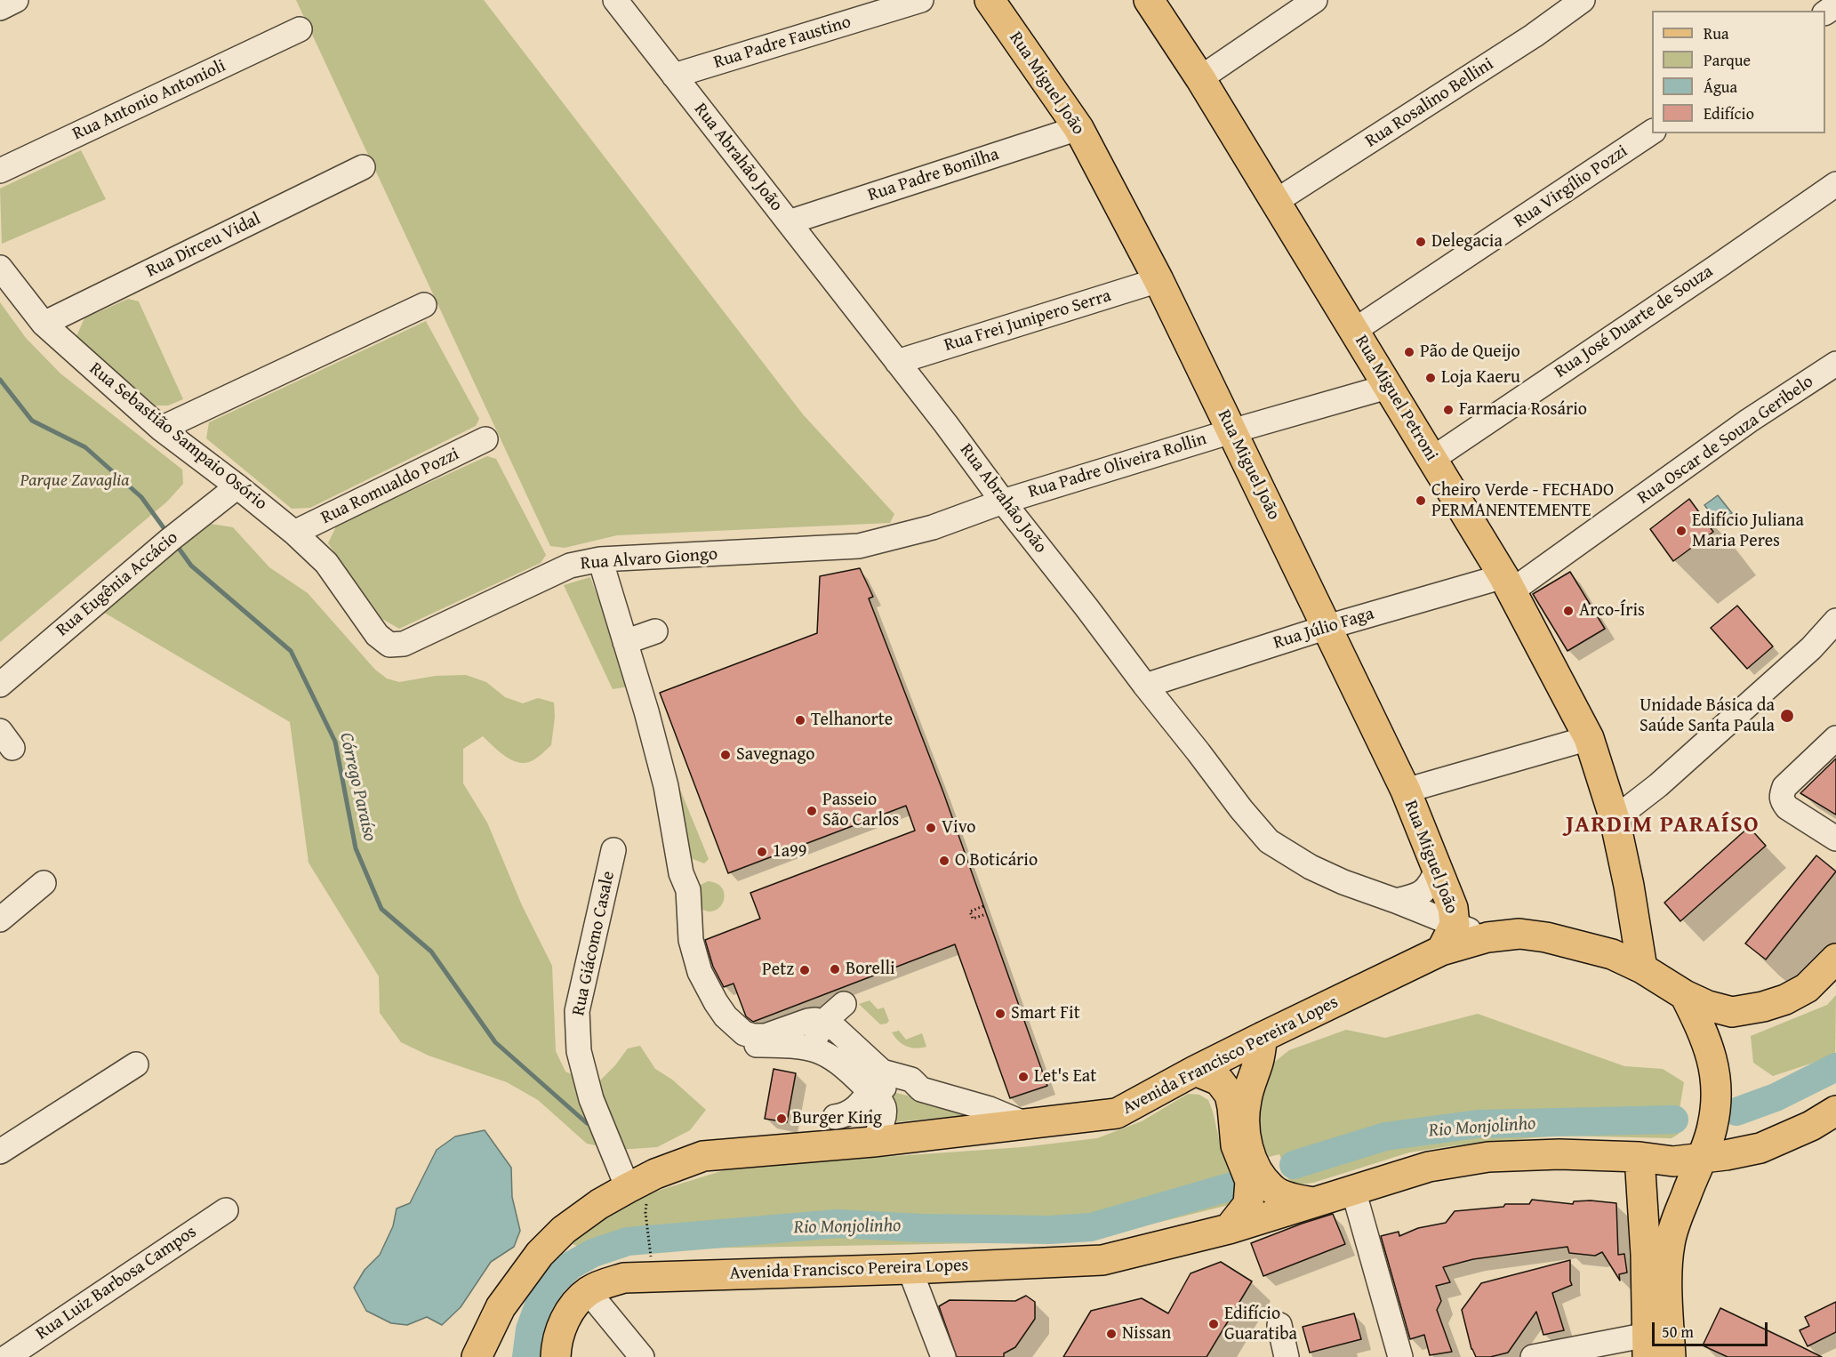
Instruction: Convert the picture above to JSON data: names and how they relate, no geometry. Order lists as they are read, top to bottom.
{
  "streets": {
    "main road": ["Rua Miguel João", "Rua Miguel Petroni", "Avenida Francisco Pereira Lopes"],
    "street": [
      "Rua Padre Faustino",
      "Rua Antonio Antonioli",
      "Rua Rosalino Bellini",
      "Rua Abrahão João",
      "Rua Padre Bonilha",
      "Rua Virgílio Pozzi",
      "Rua Dirceu Vidal",
      "Rua Frei Junipero Serra",
      "Rua José Duarte de Souza",
      "Rua Sebastião Sampaio Osório",
      "Rua Oscar de Souza Geribelo",
      "Rua Padre Oliveira Rollin",
      "Rua Romualdo Pozzi",
      "Rua Alvaro Giongo",
      "Rua Eugênia Accácio",
      "Rua Júlio Faga",
      "Rua Giácomo Casale",
      "Rua Luiz Barbosa Campos"
    ]
  },
  "crossings": [
    ["Rua Padre Faustino", "Rua Abrahão João"],
    ["Rua Miguel João", "Rua Abrahão João"],
    ["Rua Miguel João", "Rua Padre Bonilha"],
    ["Rua Miguel João", "Rua Frei Junipero Serra"],
    ["Rua Miguel João", "Rua Padre Oliveira Rollin"],
    ["Rua Miguel João", "Rua Júlio Faga"],
    ["Rua Miguel João", "Avenida Francisco Pereira Lopes"],
    ["Rua Rosalino Bellini", "Rua Miguel Petroni"],
    ["Rua Abrahão João", "Rua Padre Bonilha"],
    ["Rua Abrahão João", "Rua Frei Junipero Serra"],
    ["Rua Abrahão João", "Rua Padre Oliveira Rollin"],
    ["Rua Abrahão João", "Rua Alvaro Giongo"],
    ["Rua Abrahão João", "Rua Júlio Faga"],
    ["Rua Abrahão João", "Avenida Francisco Pereira Lopes"],
    ["Rua Virgílio Pozzi", "Rua Miguel Petroni"],
    ["Rua Dirceu Vidal", "Rua Sebastião Sampaio Osório"],
    ["Rua José Duarte de Souza", "Rua Miguel Petroni"],
    ["Rua Miguel Petroni", "Rua Oscar de Souza Geribelo"],
    ["Rua Miguel Petroni", "Rua Padre Oliveira Rollin"],
    ["Rua Miguel Petroni", "Rua Júlio Faga"],
    ["Rua Miguel Petroni", "Avenida Francisco Pereira Lopes"],
    ["Rua Sebastião Sampaio Osório", "Rua Romualdo Pozzi"],
    ["Rua Sebastião Sampaio Osório", "Rua Alvaro Giongo"],
    ["Rua Sebastião Sampaio Osório", "Rua Eugênia Accácio"],
    ["Rua Oscar de Souza Geribelo", "Rua Júlio Faga"],
    ["Rua Padre Oliveira Rollin", "Rua Alvaro Giongo"],
    ["Rua Romualdo Pozzi", "Rua Alvaro Giongo"],
    ["Rua Giácomo Casale", "Avenida Francisco Pereira Lopes"]
  ],
  "districts": ["JARDIM PARAÍSO"],
  "water": ["Córrego Paraíso", "Rio Monjolinho"],
  "parks": ["Parque Zavaglia"],
  "places": [
    "Delegacia",
    "Pão de Queijo",
    "Loja Kaeru",
    "Farmacia Rosário",
    "Cheiro Verde - FECHADO PERMANENTEMENTE",
    "Edifício Juliana Maria Peres",
    "Arco-Íris",
    "Unidade Básica da Saúde Santa Paula",
    "Telhanorte",
    "Savegnago",
    "Passeio São Carlos",
    "Vivo",
    "1a99",
    "O Boticário",
    "Borelli",
    "Petz",
    "Smart Fit",
    "Let's Eat",
    "Burger King",
    "Edifício Guaratiba",
    "Nissan"
  ],
  "legend": [
    "Rua",
    "Parque",
    "Água",
    "Edifício"
  ],
  "scale_bar": "50 m"
}
